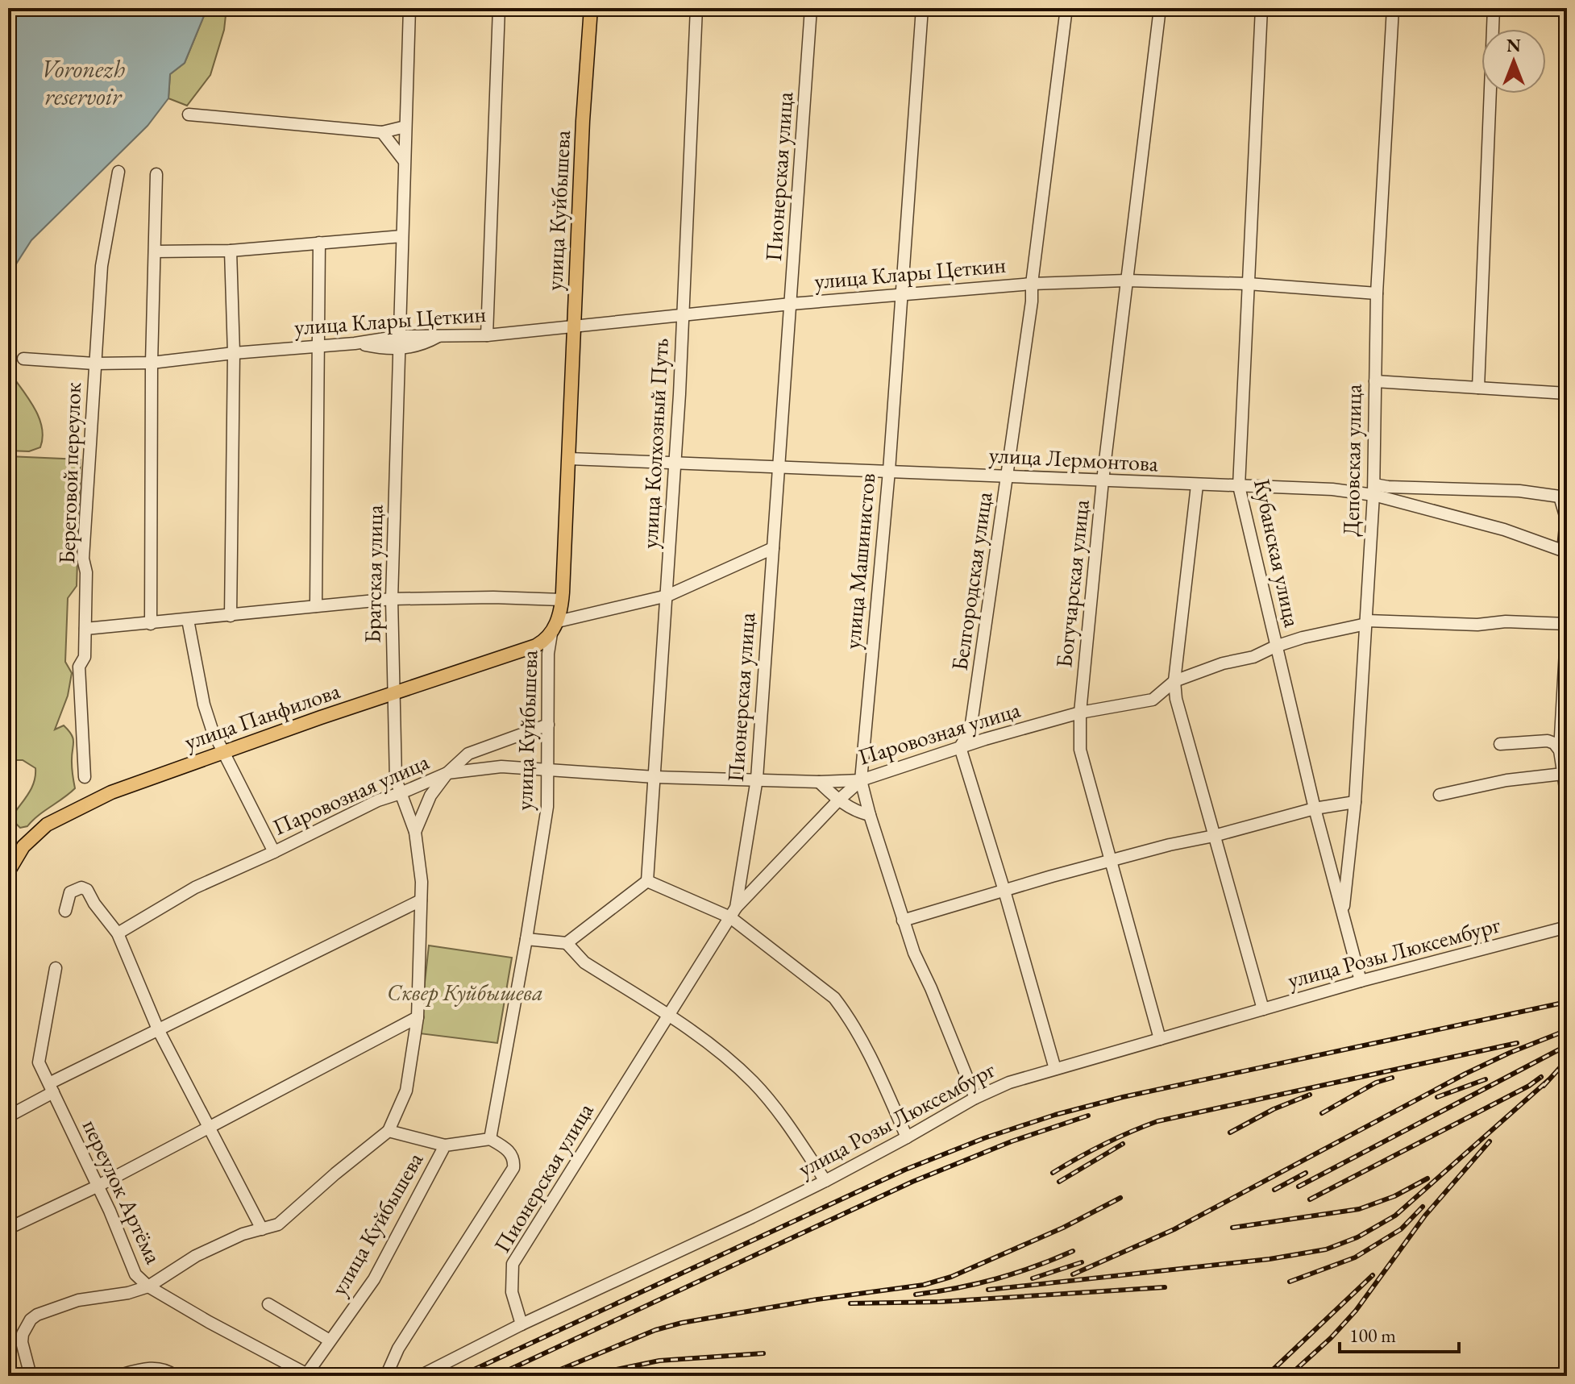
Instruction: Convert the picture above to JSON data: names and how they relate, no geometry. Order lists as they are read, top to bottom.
{
  "streets": {
    "main road": ["улица Куйбышева", "улица Панфилова"],
    "street": [
      "Пионерская улица",
      "улица Клары Цеткин",
      "улица Колхозный Путь",
      "улица Лермонтова",
      "Деповская улица",
      "Береговой переулок",
      "Кубанская улица",
      "улица Машинистов",
      "Братская улица",
      "Белгородская улица",
      "Богучарская улица",
      "Паровозная улица",
      "улица Розы Люксембург",
      "переулок Артёма"
    ]
  },
  "crossings": [
    ["Пионерская улица", "улица Клары Цеткин"],
    ["Пионерская улица", "улица Лермонтова"],
    ["Пионерская улица", "Паровозная улица"],
    ["Пионерская улица", "улица Розы Люксембург"],
    ["улица Куйбышева", "улица Клары Цеткин"],
    ["улица Куйбышева", "улица Лермонтова"],
    ["улица Куйбышева", "улица Панфилова"],
    ["улица Куйбышева", "Паровозная улица"],
    ["улица Куйбышева", "переулок Артёма"],
    ["улица Клары Цеткин", "улица Колхозный Путь"],
    ["улица Клары Цеткин", "Деповская улица"],
    ["улица Клары Цеткин", "Береговой переулок"],
    ["улица Клары Цеткин", "Кубанская улица"],
    ["улица Клары Цеткин", "улица Машинистов"],
    ["улица Клары Цеткин", "Братская улица"],
    ["улица Клары Цеткин", "Белгородская улица"],
    ["улица Клары Цеткин", "Богучарская улица"],
    ["улица Колхозный Путь", "улица Лермонтова"],
    ["улица Колхозный Путь", "Паровозная улица"],
    ["улица Лермонтова", "Деповская улица"],
    ["улица Лермонтова", "Кубанская улица"],
    ["улица Лермонтова", "улица Машинистов"],
    ["улица Лермонтова", "Белгородская улица"],
    ["улица Лермонтова", "Богучарская улица"],
    ["Деповская улица", "Кубанская улица"],
    ["Деповская улица", "Паровозная улица"],
    ["Кубанская улица", "Паровозная улица"],
    ["Кубанская улица", "улица Розы Люксембург"],
    ["улица Машинистов", "Паровозная улица"],
    ["улица Машинистов", "улица Розы Люксембург"],
    ["Братская улица", "улица Панфилова"],
    ["Братская улица", "Паровозная улица"],
    ["Белгородская улица", "Паровозная улица"],
    ["Богучарская улица", "Паровозная улица"],
    ["Богучарская улица", "улица Розы Люксембург"]
  ],
  "water": ["Voronezh reservoir"],
  "parks": ["Сквер Куйбышева"],
  "scale_bar": "100 m",
  "north": "top"
}
